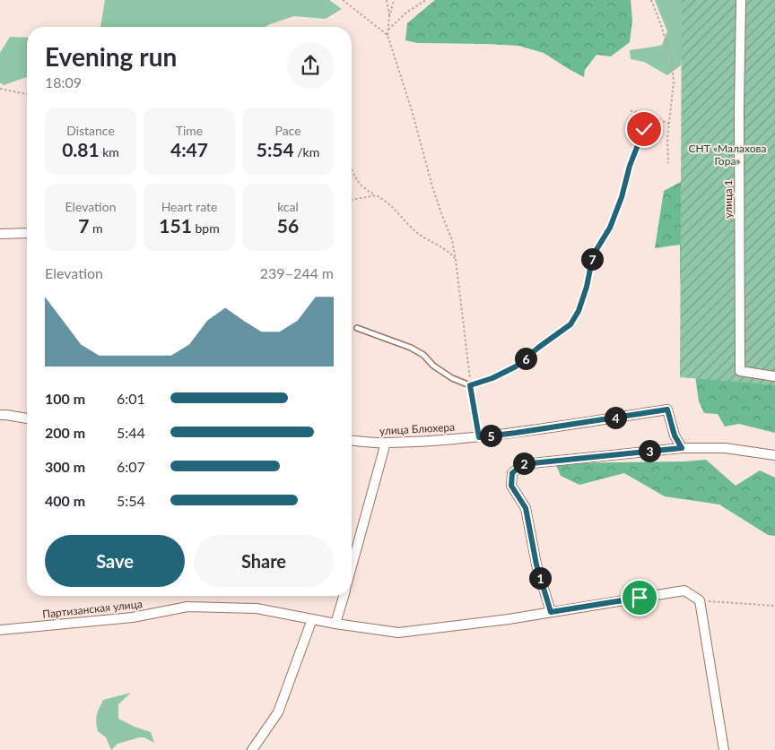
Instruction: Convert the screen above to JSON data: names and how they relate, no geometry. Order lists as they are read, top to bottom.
{
  "streets": {
    "street": ["улица 1", "улица Блюхера", "Партизанская улица"]
  },
  "parks": ["СНТ «Малахова Гора»"],
  "page": {
    "heading": ["Evening run", "18:09"],
    "stats": [
      ["Distance", "0.81 km"],
      ["Time", "4:47"],
      ["Pace", "5:54 /km"],
      ["Elevation", "7 m"],
      ["Heart rate", "151 bpm"],
      ["kcal", "56"]
    ],
    "pins": [
      "7",
      "6",
      "4",
      "5",
      "3",
      "2",
      "1"
    ],
    "chart": ["Elevation", "239–244 m"],
    "list": [
      {
        "name": "100 m",
        "note": "6:01"
      },
      {
        "name": "200 m",
        "note": "5:44"
      },
      {
        "name": "300 m",
        "note": "6:07"
      },
      {
        "name": "400 m",
        "note": "5:54"
      }
    ],
    "buttons": ["Save", "Share"]
  }
}
